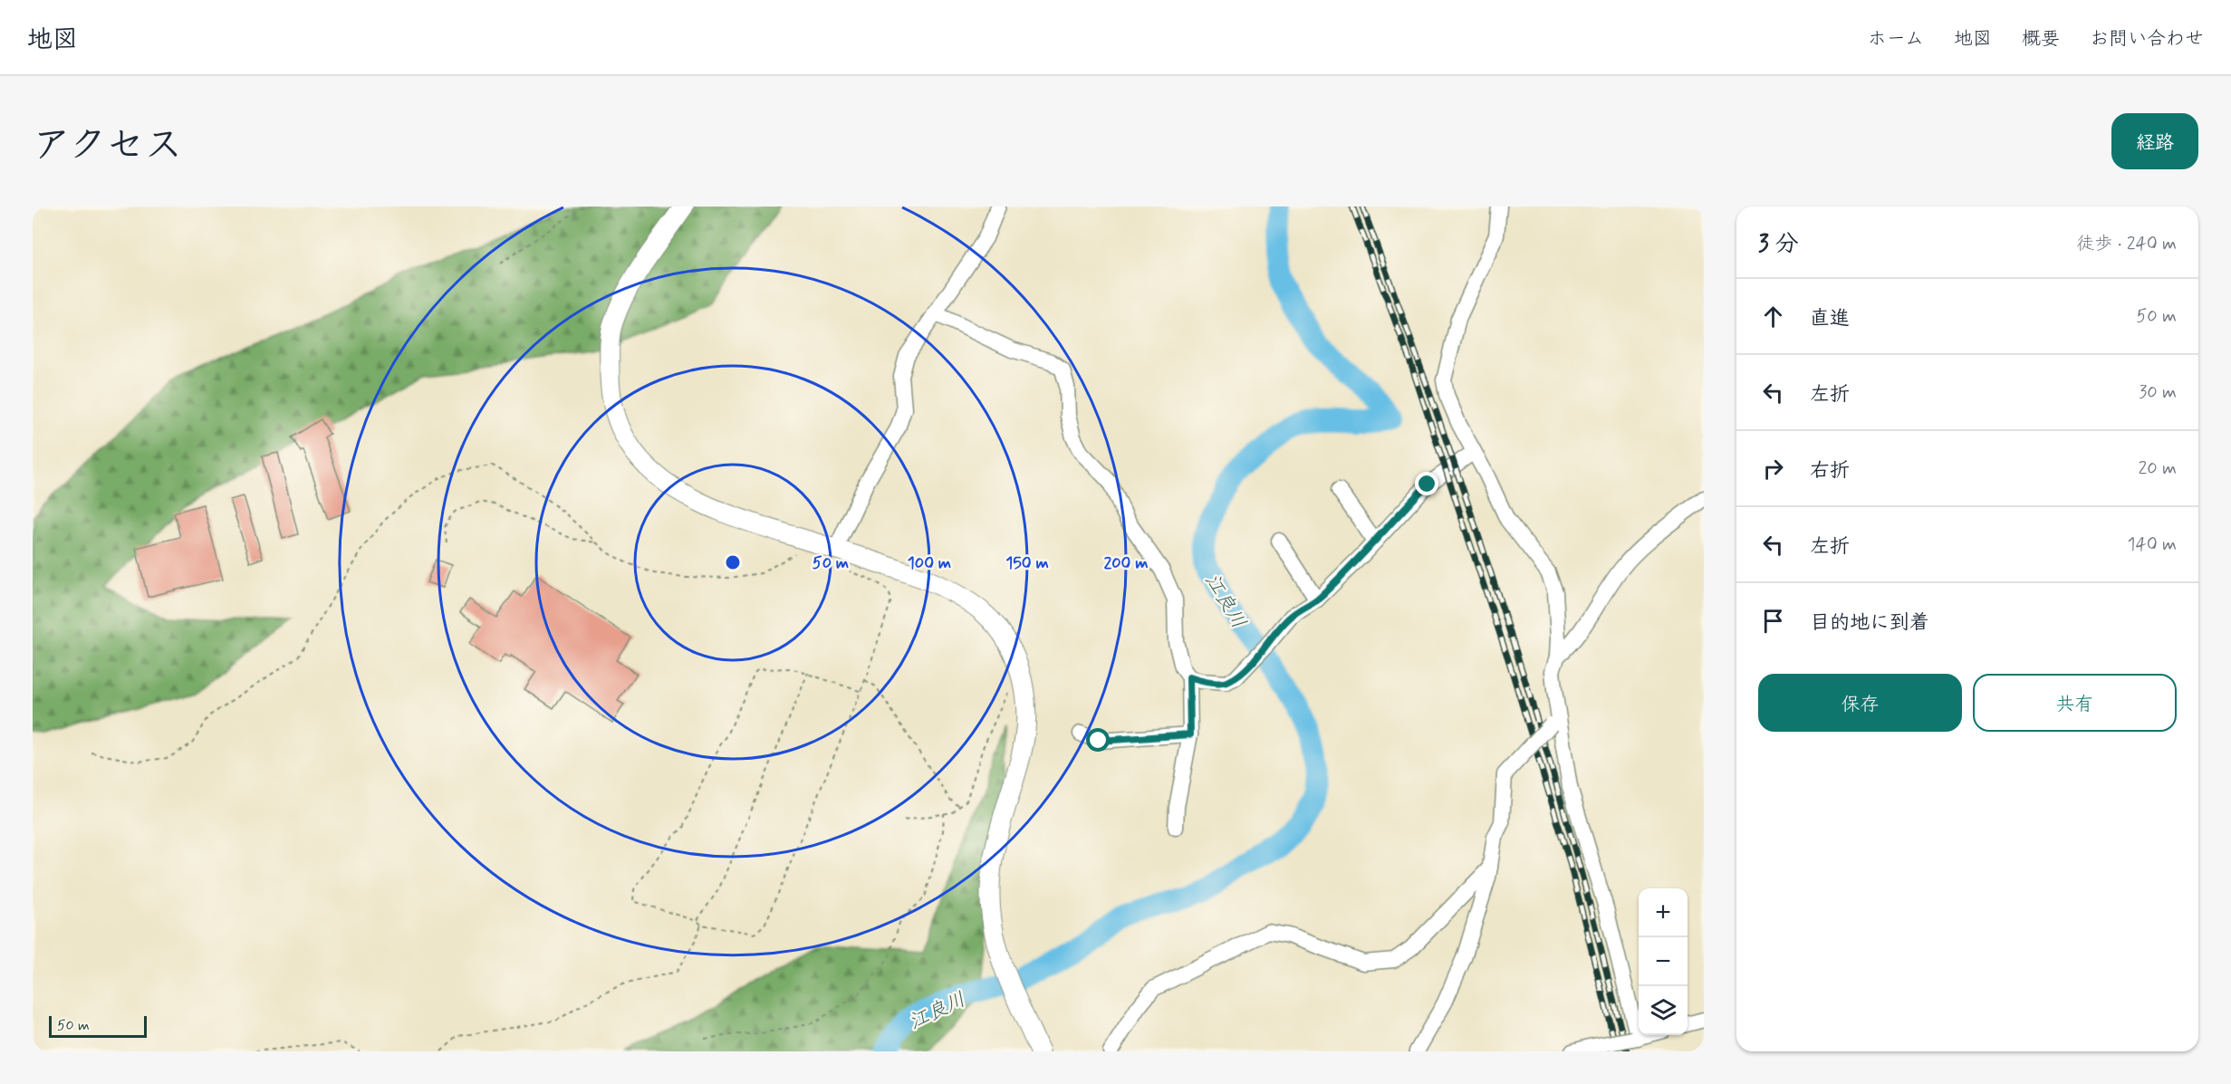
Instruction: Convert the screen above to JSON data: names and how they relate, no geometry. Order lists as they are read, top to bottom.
{
  "water": ["江良川"],
  "scale_bar": "50 m",
  "page": {
    "header": "地図",
    "nav": [
      "ホーム",
      "地図",
      "概要",
      "お問い合わせ"
    ],
    "title": "アクセス",
    "buttons": [
      "経路",
      ["保存", "共有"]
    ],
    "heading": ["3 分", "徒歩 · 240 m"],
    "list": [
      ["直進", "50 m"],
      ["左折", "30 m"],
      ["右折", "20 m"],
      ["左折", "140 m"],
      "目的地に到着"
    ],
    "map_buttons": ["+", "−"],
    "scale": "50 m"
  },
  "rings": [
    "50 m",
    "100 m",
    "150 m",
    "200 m"
  ]
}
